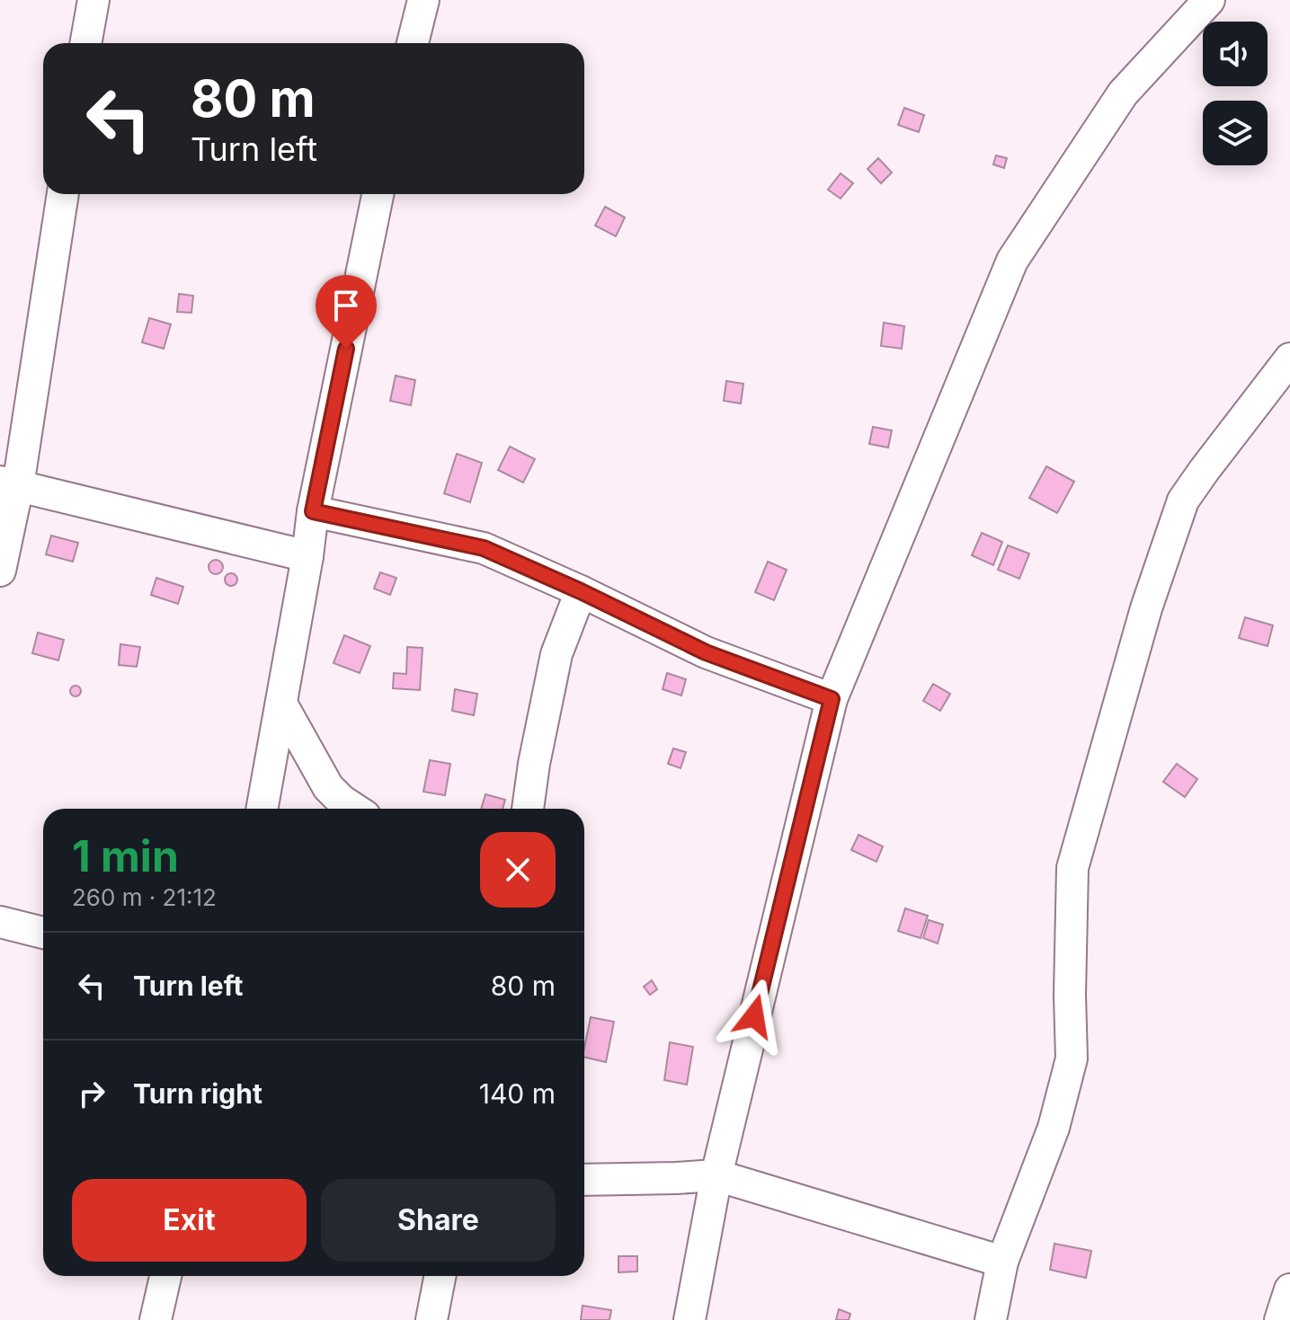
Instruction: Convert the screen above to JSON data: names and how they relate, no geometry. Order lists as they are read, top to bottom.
{
  "page": {
    "turn": ["80 m", "Turn left"],
    "heading": ["1 min", "260 m · 21:12"],
    "list": [
      {
        "name": "Turn left",
        "value": "80 m"
      },
      {
        "name": "Turn right",
        "value": "140 m"
      }
    ],
    "buttons": ["Exit", "Share"]
  }
}
